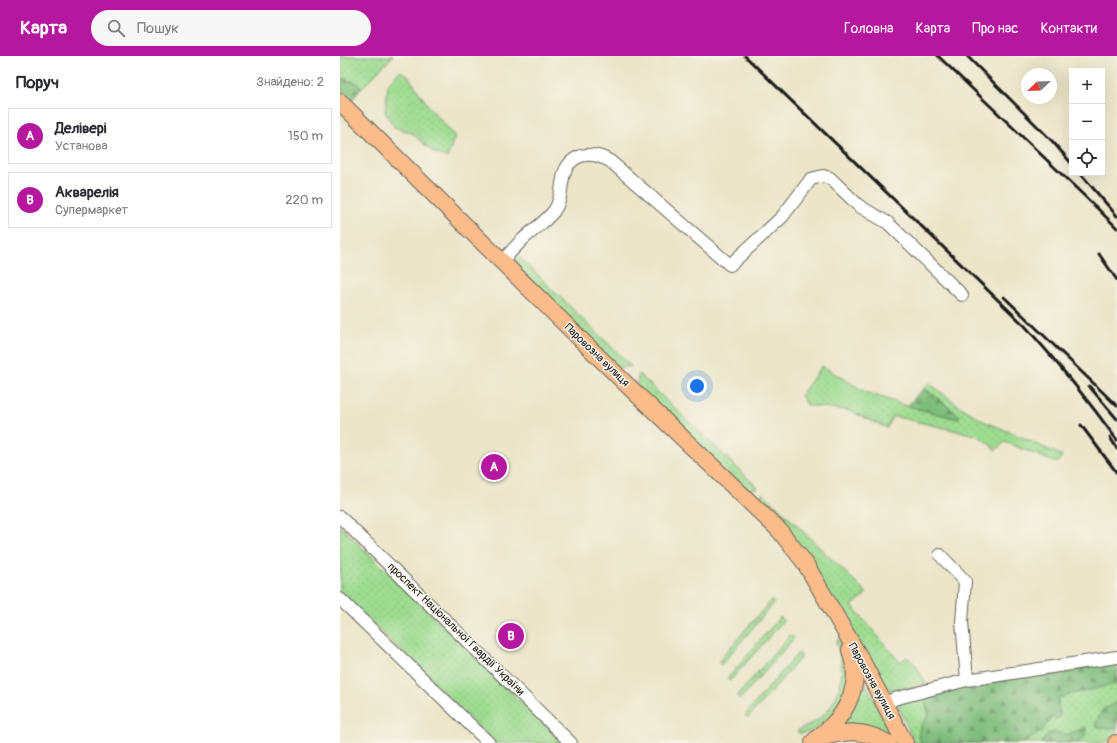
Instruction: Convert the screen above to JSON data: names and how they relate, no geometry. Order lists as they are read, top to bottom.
{
  "streets": {
    "main road": ["Паровозна вулиця"],
    "street": ["проспект Національної Гвардії України"]
  },
  "north": "bottom left",
  "page": {
    "header": "Карта",
    "search": "Пошук",
    "nav": [
      "Головна",
      "Карта",
      "Про нас",
      "Контакти"
    ],
    "heading": ["Поруч", "Знайдено: 2"],
    "map_buttons": ["+", "−"],
    "list": [
      {
        "mark": "A",
        "name": "Делівері",
        "note": "Установа",
        "value": "150 m"
      },
      {
        "mark": "B",
        "name": "Акварелія",
        "note": "Супермаркет",
        "value": "220 m"
      }
    ],
    "pins": ["A", "B"]
  }
}
